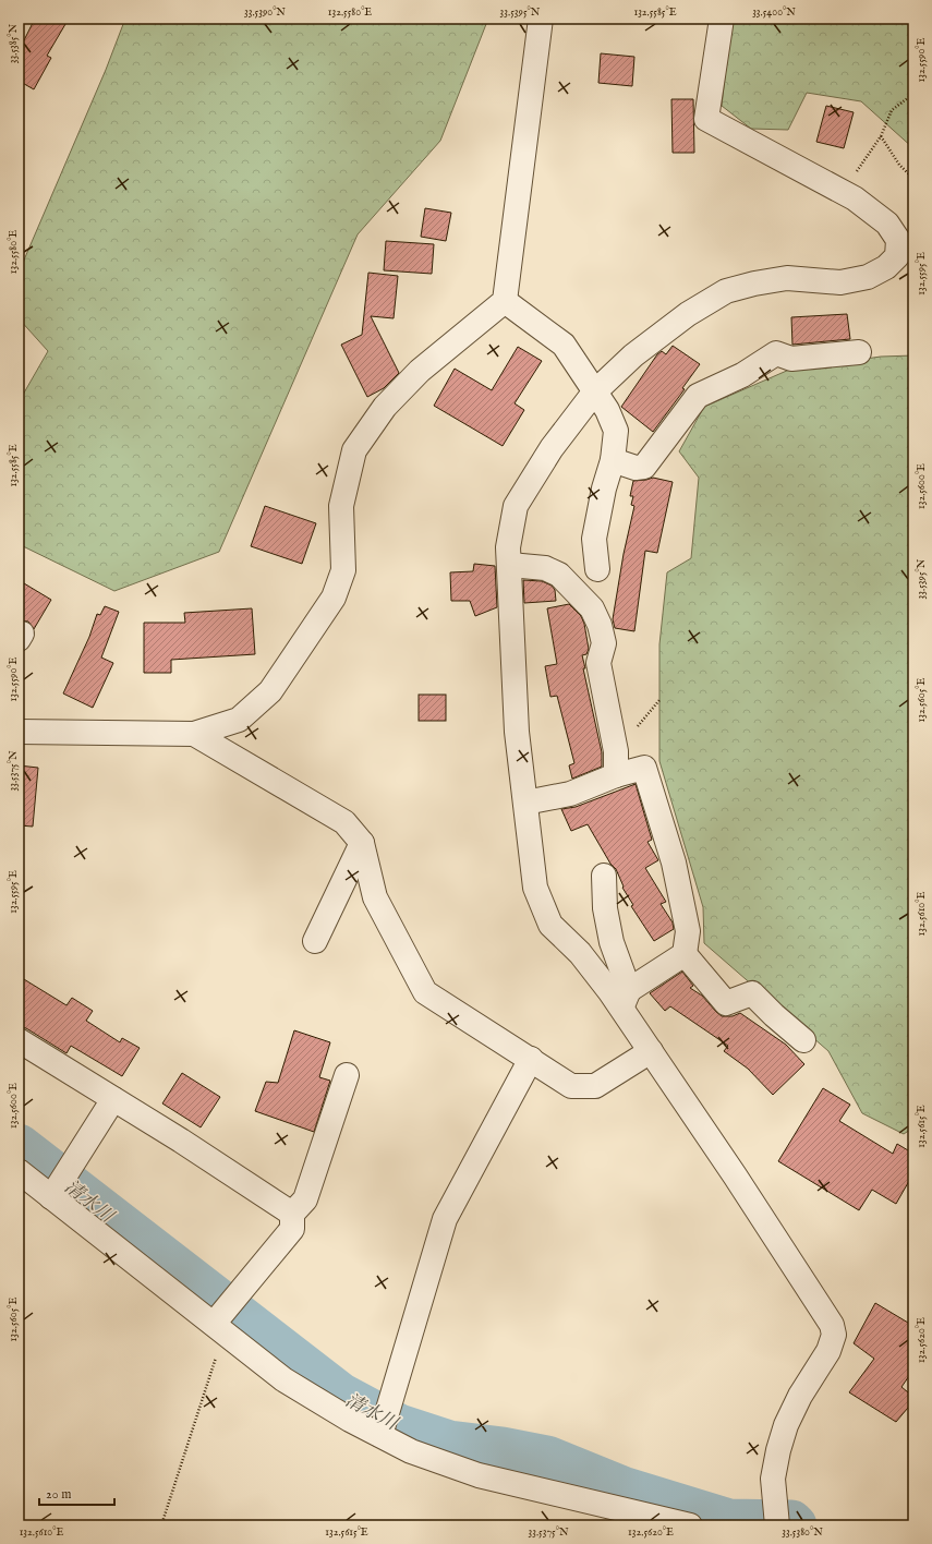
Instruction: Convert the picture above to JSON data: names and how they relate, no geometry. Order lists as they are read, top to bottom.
{
  "water": ["清水川"],
  "scale_bar": "20 m",
  "coordinates": [
    "33.5390°N",
    "132.5580°E",
    "33.5395°N",
    "132.5585°E",
    "33.5400°N",
    "33.5385°N",
    "132.5590°E",
    "132.5595°E",
    "132.5600°E",
    "132.5605°E",
    "33.5375°N",
    "132.5610°E",
    "132.5615°E",
    "132.5620°E",
    "33.5380°N"
  ]
}
